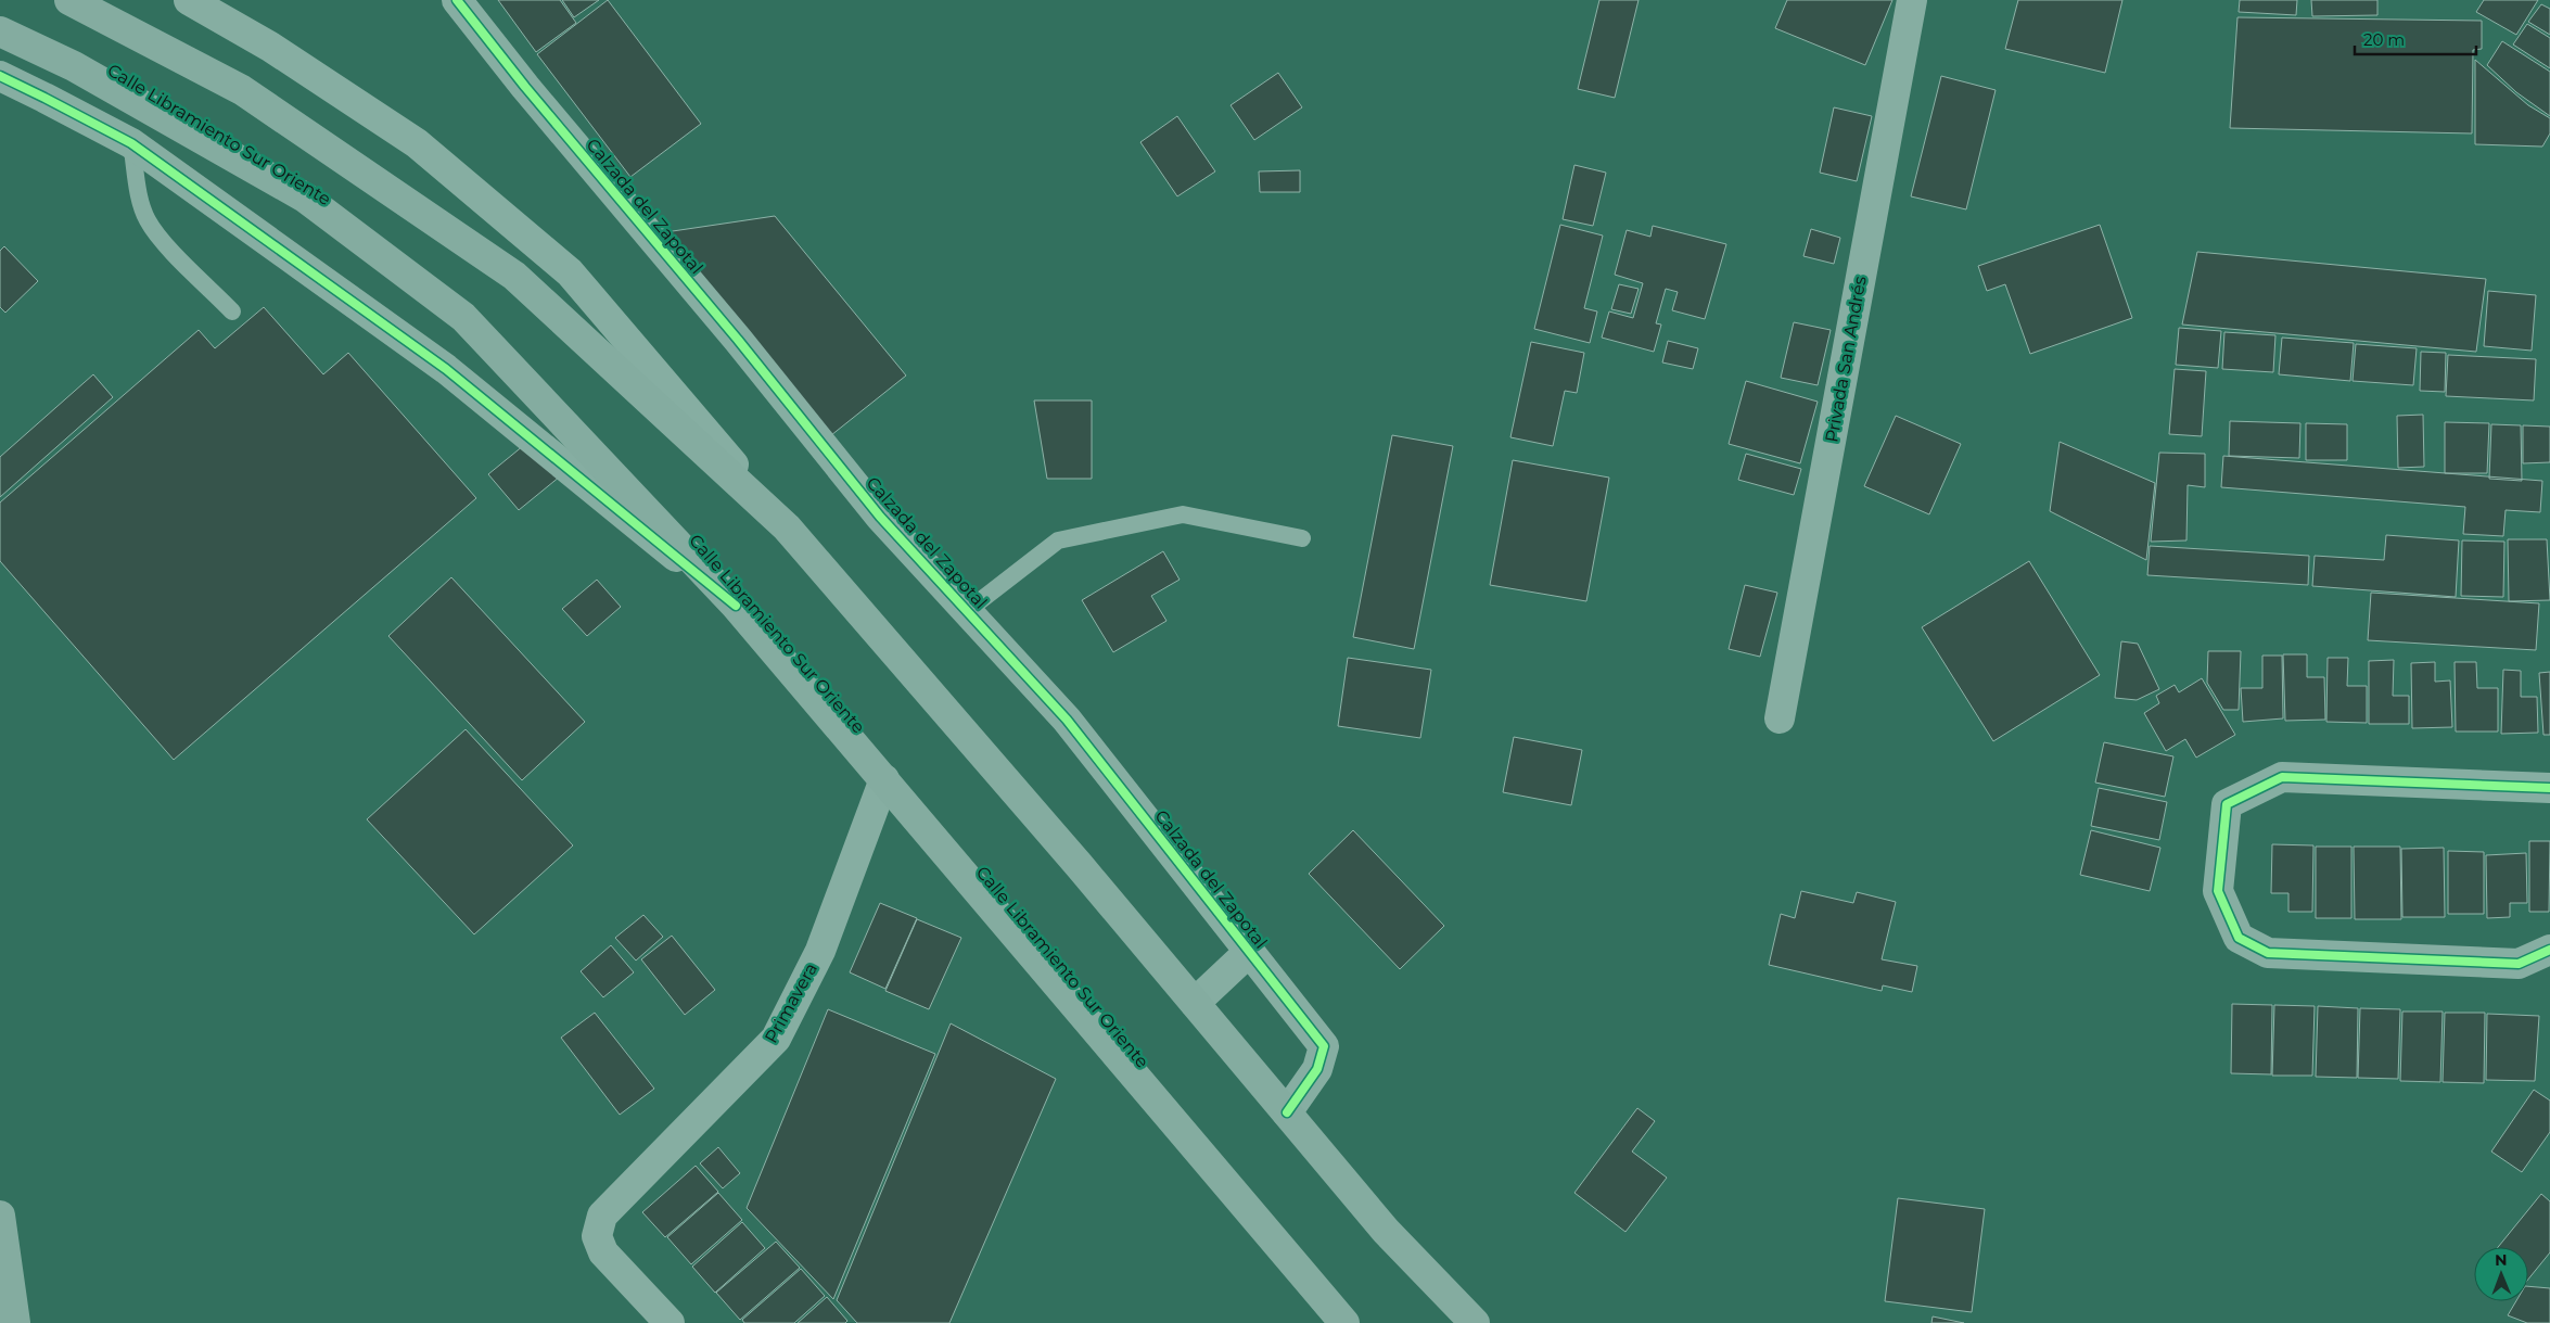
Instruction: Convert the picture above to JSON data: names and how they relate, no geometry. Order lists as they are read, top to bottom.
{
  "streets": {
    "main road": ["Calle Libramiento Sur Oriente"],
    "street": ["Calzada del Zapotal", "Privada San Andrés", "Primavera"]
  },
  "crossings": [
    ["Calle Libramiento Sur Oriente", "Primavera"]
  ],
  "scale_bar": "20 m",
  "north": "top"
}
